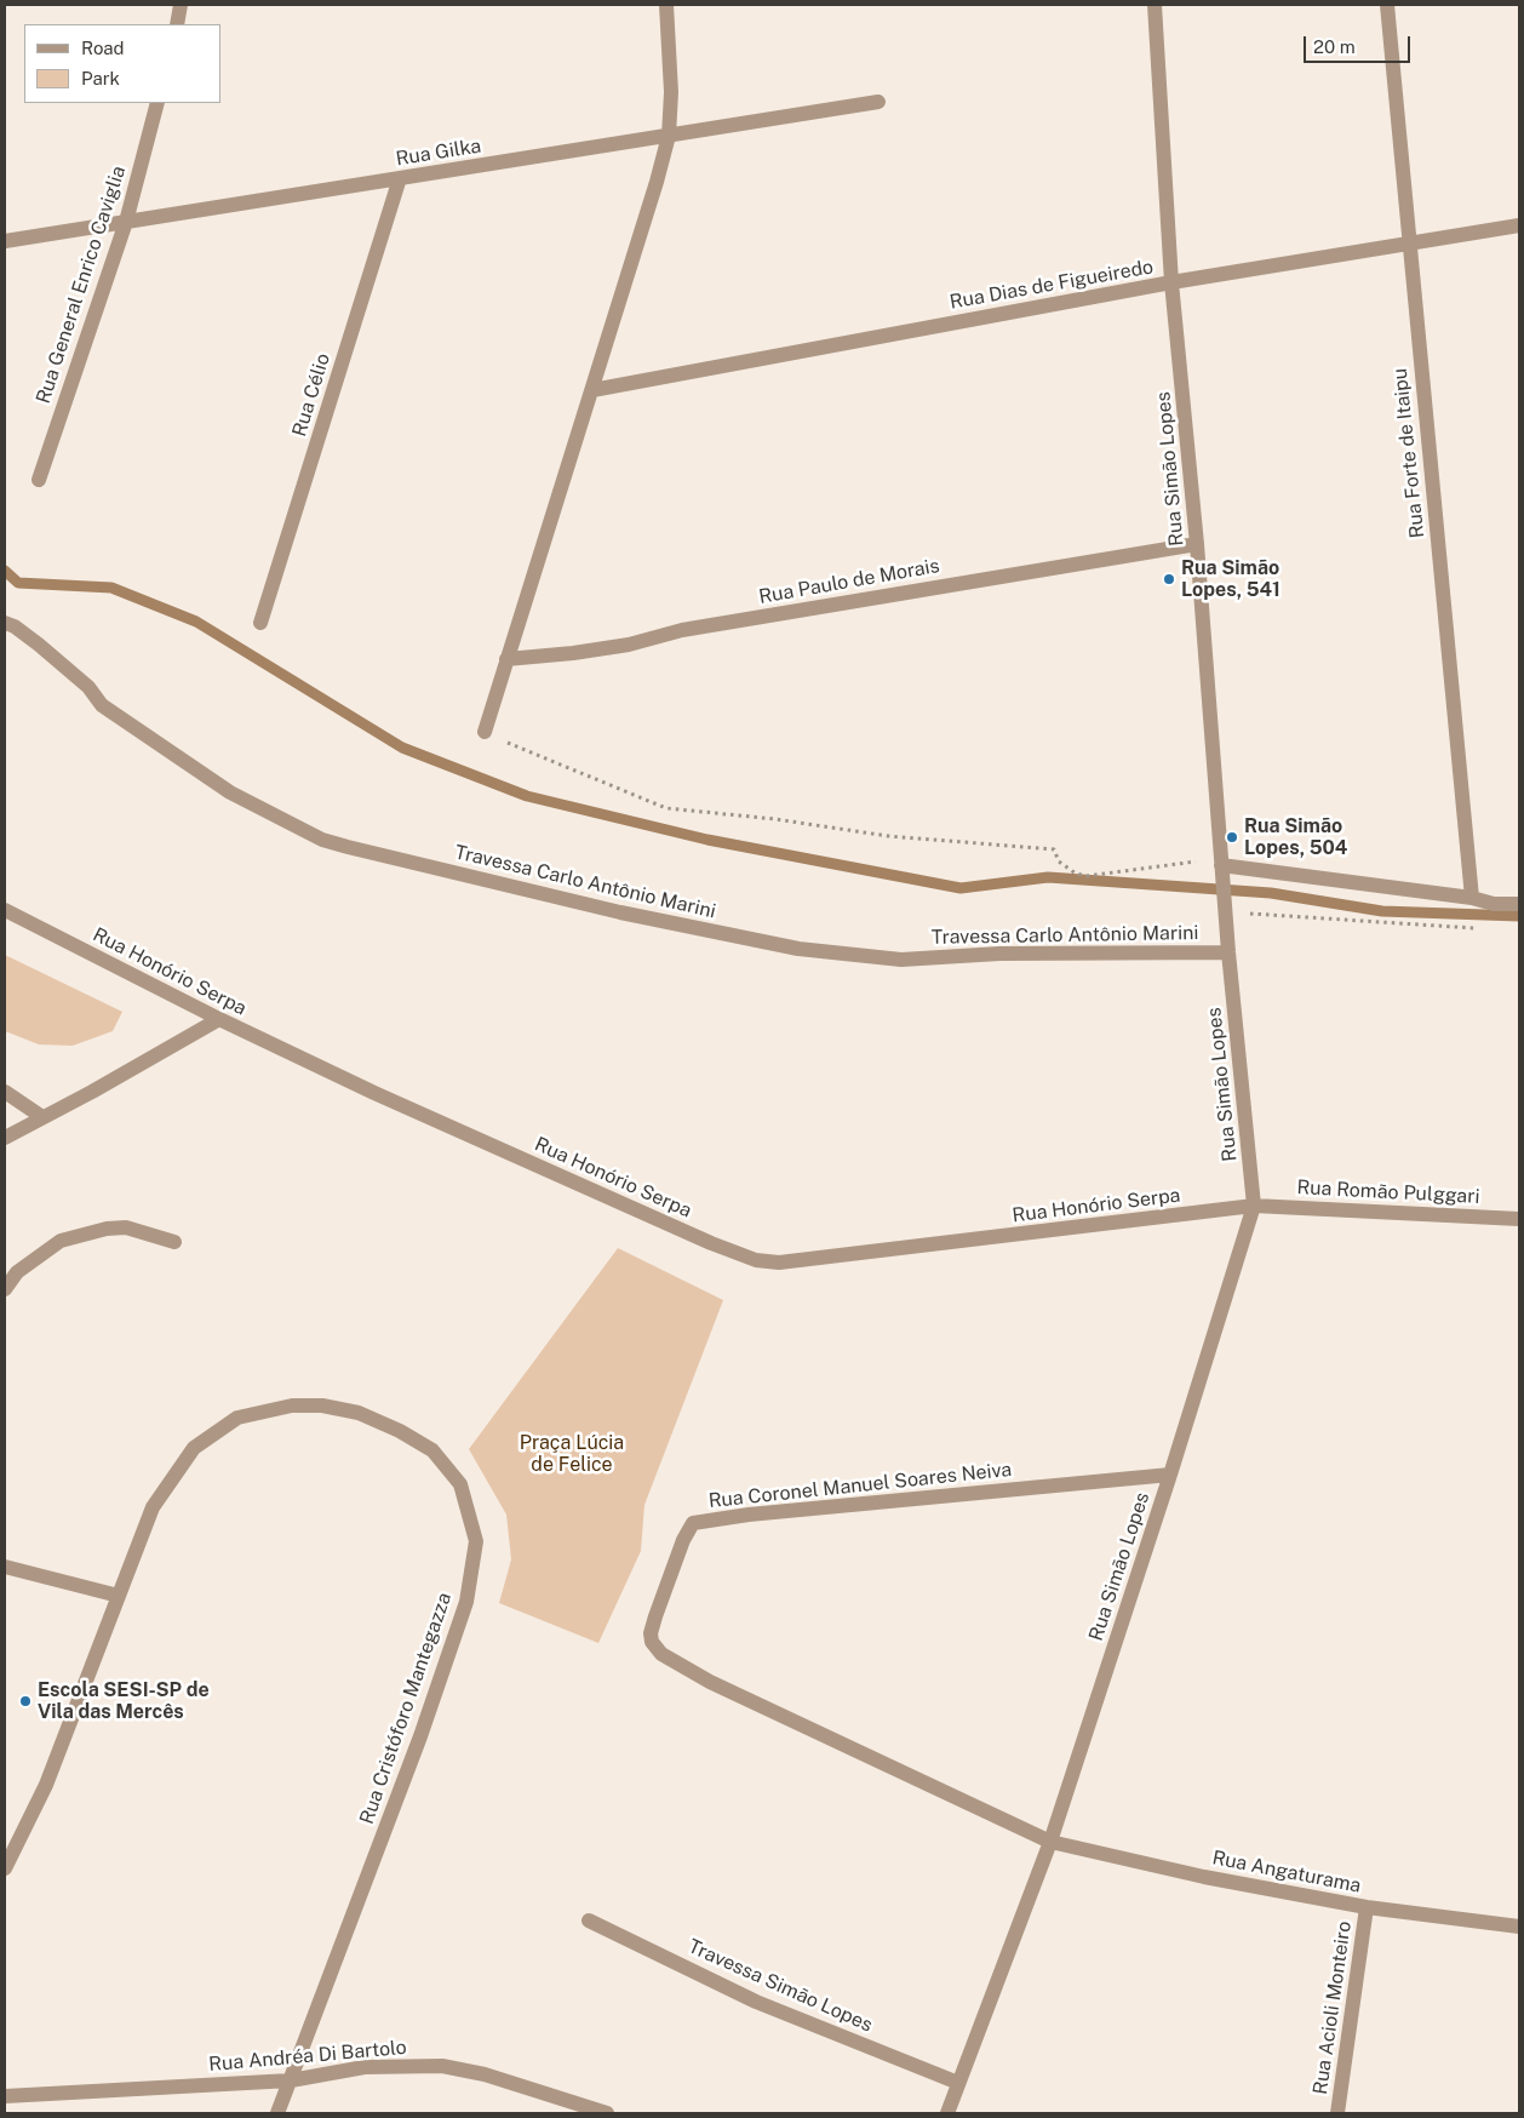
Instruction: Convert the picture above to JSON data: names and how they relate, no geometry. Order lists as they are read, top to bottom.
{
  "streets": {
    "street": [
      "Rua Gilka",
      "Rua General Enrico Caviglia",
      "Rua Dias de Figueiredo",
      "Rua Célio",
      "Rua Forte de Itaipu",
      "Rua Simão Lopes",
      "Rua Paulo de Morais",
      "Travessa Carlo Antônio Marini",
      "Rua Honório Serpa",
      "Rua Romão Pulggari",
      "Rua Coronel Manuel Soares Neiva",
      "Rua Cristóforo Mantegazza",
      "Rua Angaturama",
      "Travessa Simão Lopes",
      "Rua Acioli Monteiro",
      "Rua Andréa Di Bartolo"
    ]
  },
  "crossings": [
    ["Rua Gilka", "Rua General Enrico Caviglia"],
    ["Rua Gilka", "Rua Célio"],
    ["Rua Dias de Figueiredo", "Rua Forte de Itaipu"],
    ["Rua Dias de Figueiredo", "Rua Simão Lopes"],
    ["Rua Simão Lopes", "Rua Paulo de Morais"],
    ["Rua Simão Lopes", "Travessa Carlo Antônio Marini"],
    ["Rua Simão Lopes", "Rua Honório Serpa"],
    ["Rua Simão Lopes", "Rua Romão Pulggari"],
    ["Rua Simão Lopes", "Rua Coronel Manuel Soares Neiva"],
    ["Rua Simão Lopes", "Rua Angaturama"],
    ["Rua Simão Lopes", "Travessa Simão Lopes"],
    ["Rua Honório Serpa", "Rua Romão Pulggari"],
    ["Rua Coronel Manuel Soares Neiva", "Rua Angaturama"],
    ["Rua Cristóforo Mantegazza", "Rua Andréa Di Bartolo"],
    ["Rua Angaturama", "Rua Acioli Monteiro"]
  ],
  "parks": ["Praça Lúcia de Felice"],
  "places": ["Rua Simão Lopes, 541", "Rua Simão Lopes, 504", "Escola SESI-SP de Vila das Mercês"],
  "legend": ["Road", "Park"],
  "scale_bar": "20 m"
}
